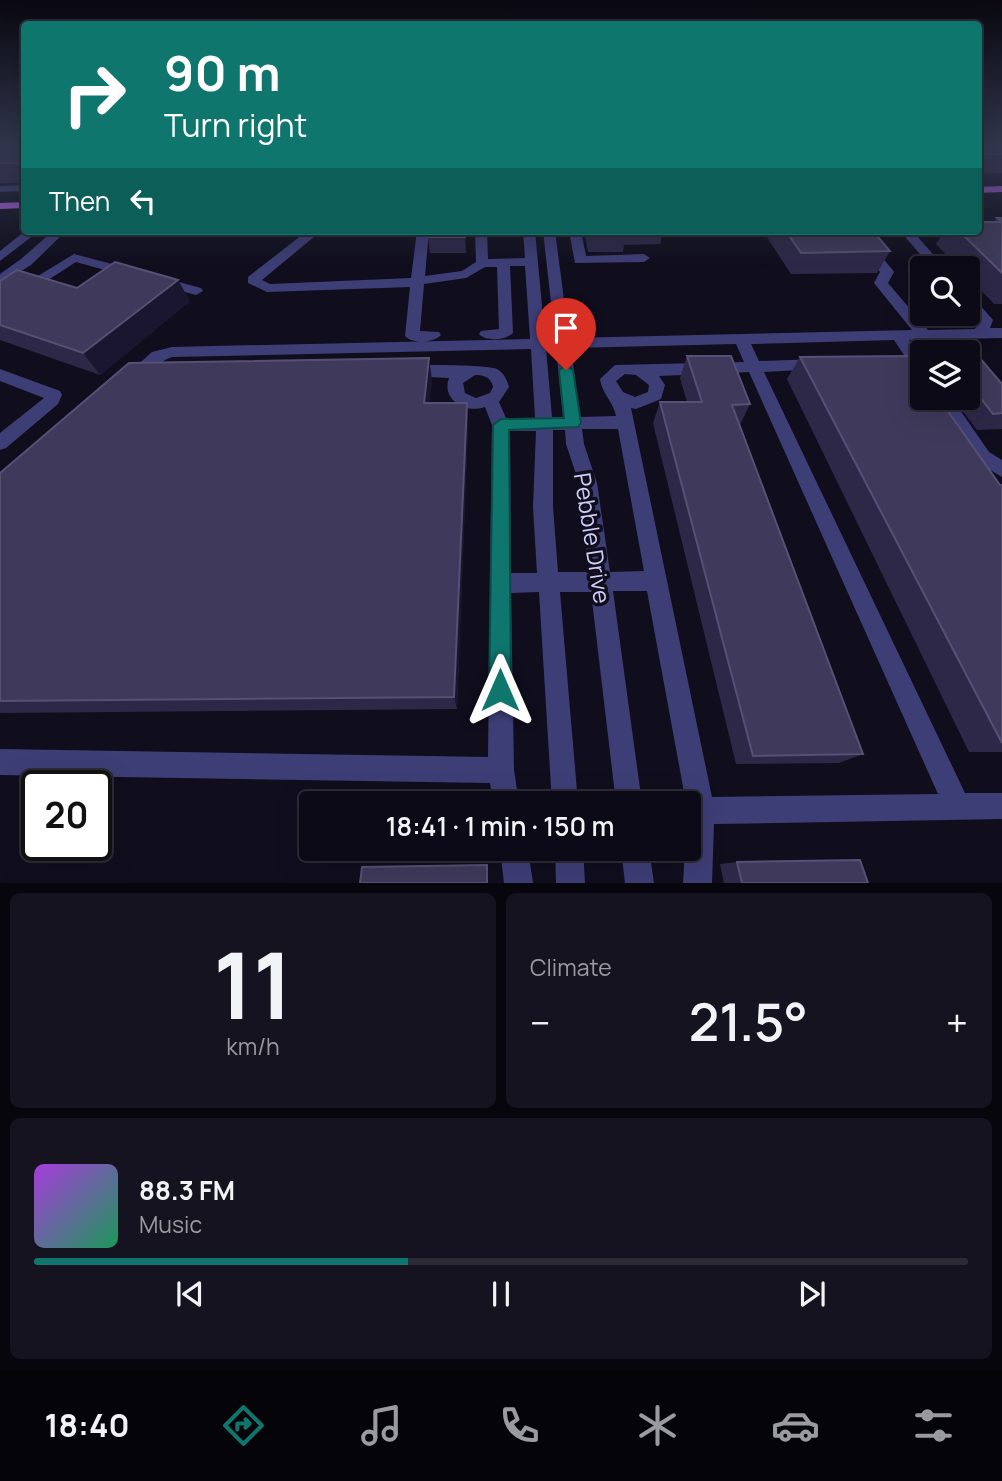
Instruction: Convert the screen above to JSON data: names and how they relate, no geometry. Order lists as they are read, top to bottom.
{
  "streets": {
    "street": ["Pebble Drive"]
  },
  "page": {
    "turn": ["90 m", "Turn right"],
    "then": "Then",
    "limit": "20",
    "trip": "18:41 · 1 min · 150 m",
    "tile": [
      ["11", "km/h"],
      "Climate"
    ],
    "heat": ["−", "21.5°", "+"],
    "song": ["88.3 FM", "Music"],
    "tabs": "18:40"
  }
}
